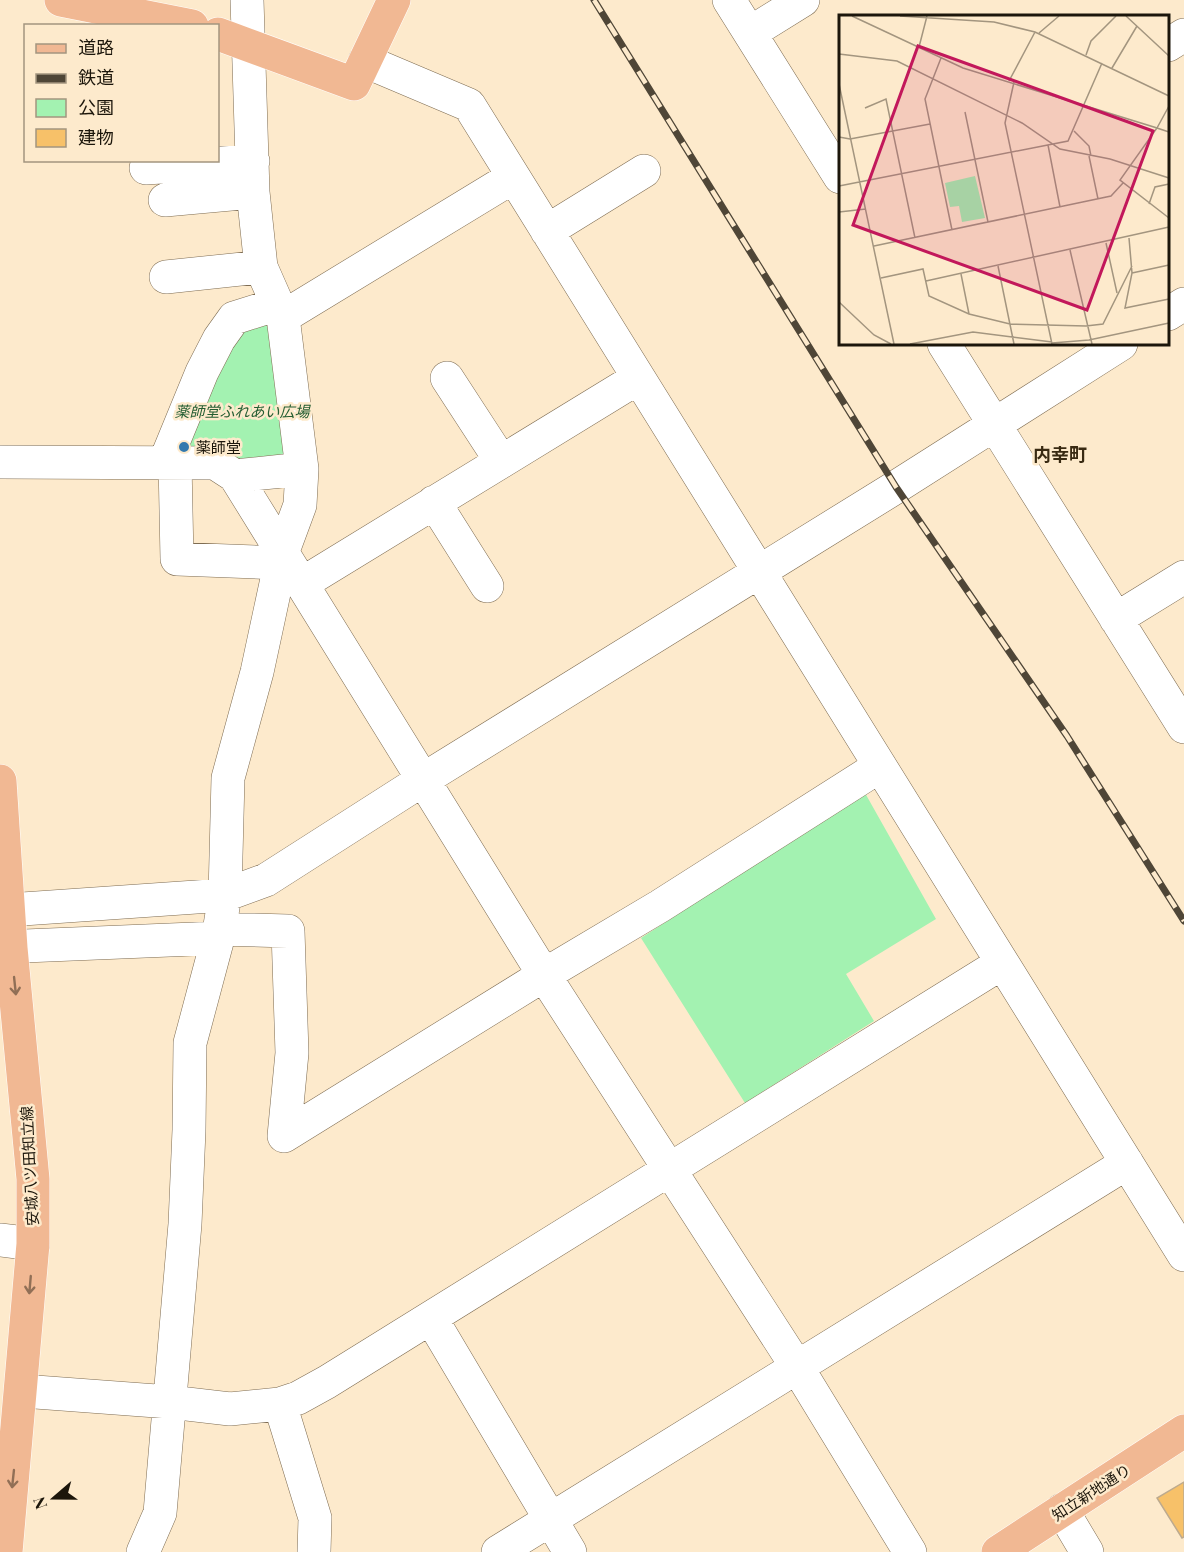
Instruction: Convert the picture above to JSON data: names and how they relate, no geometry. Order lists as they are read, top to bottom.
{
  "streets": {
    "main road": ["安城八ツ田知立線", "知立新地通り"]
  },
  "one_way": ["安城八ツ田知立線"],
  "districts": ["内幸町"],
  "parks": ["薬師堂ふれあい広場"],
  "places": ["薬師堂"],
  "legend": [
    "道路",
    "鉄道",
    "公園",
    "建物"
  ],
  "north": "left"
}
